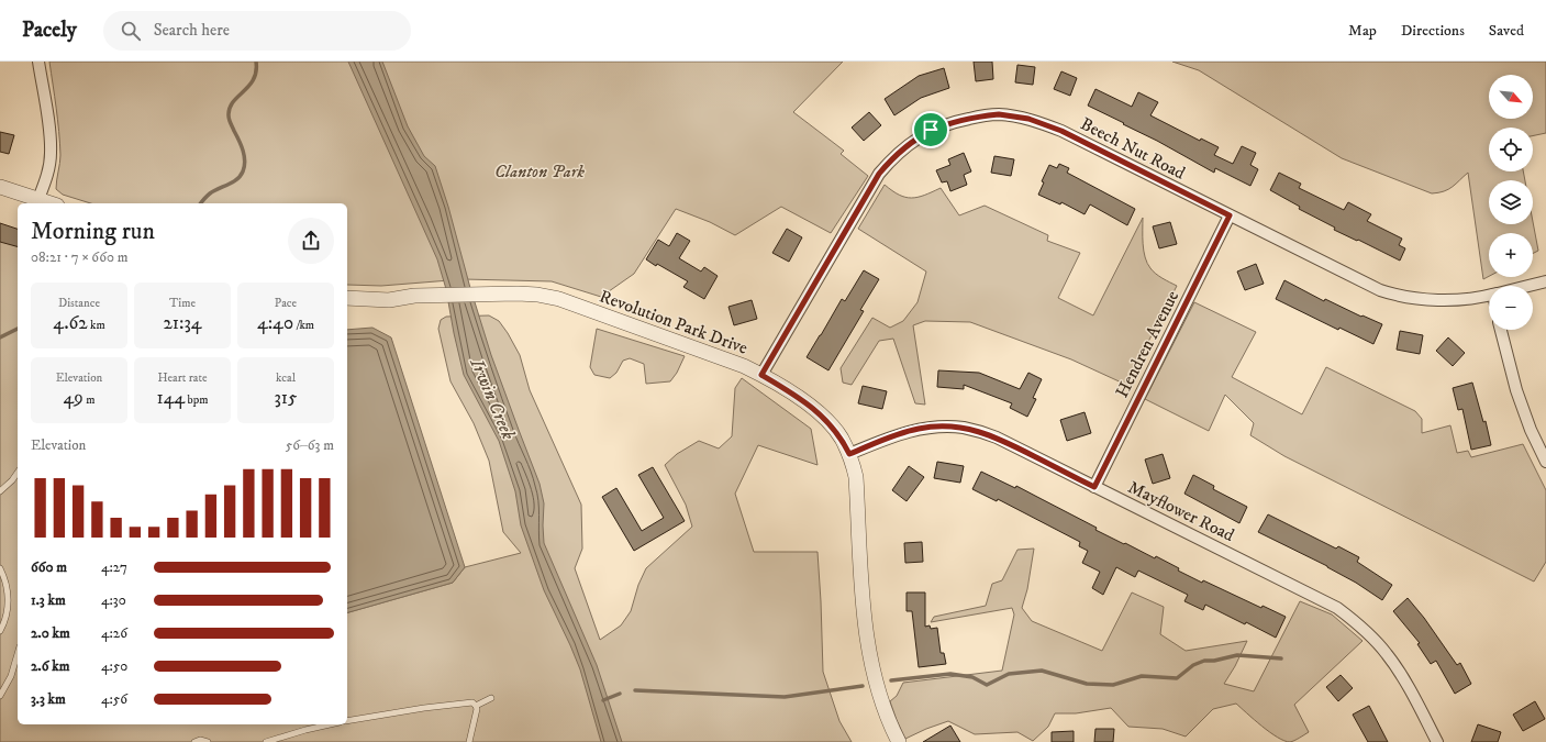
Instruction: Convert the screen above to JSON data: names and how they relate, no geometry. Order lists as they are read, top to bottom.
{
  "streets": {
    "street": [
      "Beech Nut Road",
      "Revolution Park Drive",
      "Hendren Avenue",
      "Mayflower Road"
    ]
  },
  "crossings": [
    ["Beech Nut Road", "Revolution Park Drive"],
    ["Beech Nut Road", "Hendren Avenue"],
    ["Revolution Park Drive", "Mayflower Road"],
    ["Hendren Avenue", "Mayflower Road"]
  ],
  "water": ["Irwin Creek"],
  "parks": ["Clanton Park"],
  "north": "bottom right",
  "page": {
    "header": "Pacely",
    "search": "Search here",
    "nav": ["Map", "Directions", "Saved"],
    "map_buttons": ["+", "−"],
    "heading": ["Morning run", "08:21 · 7 × 660 m"],
    "stats": [
      ["Distance", "4.62 km"],
      ["Time", "21:34"],
      ["Pace", "4:40 /km"],
      ["Elevation", "49 m"],
      ["Heart rate", "144 bpm"],
      ["kcal", "315"]
    ],
    "chart": ["Elevation", "56–63 m"],
    "list": [
      {
        "name": "660 m",
        "note": "4:27"
      },
      {
        "name": "1.3 km",
        "note": "4:30"
      },
      {
        "name": "2.0 km",
        "note": "4:26"
      },
      {
        "name": "2.6 km",
        "note": "4:50"
      },
      {
        "name": "3.3 km",
        "note": "4:56"
      }
    ]
  }
}
